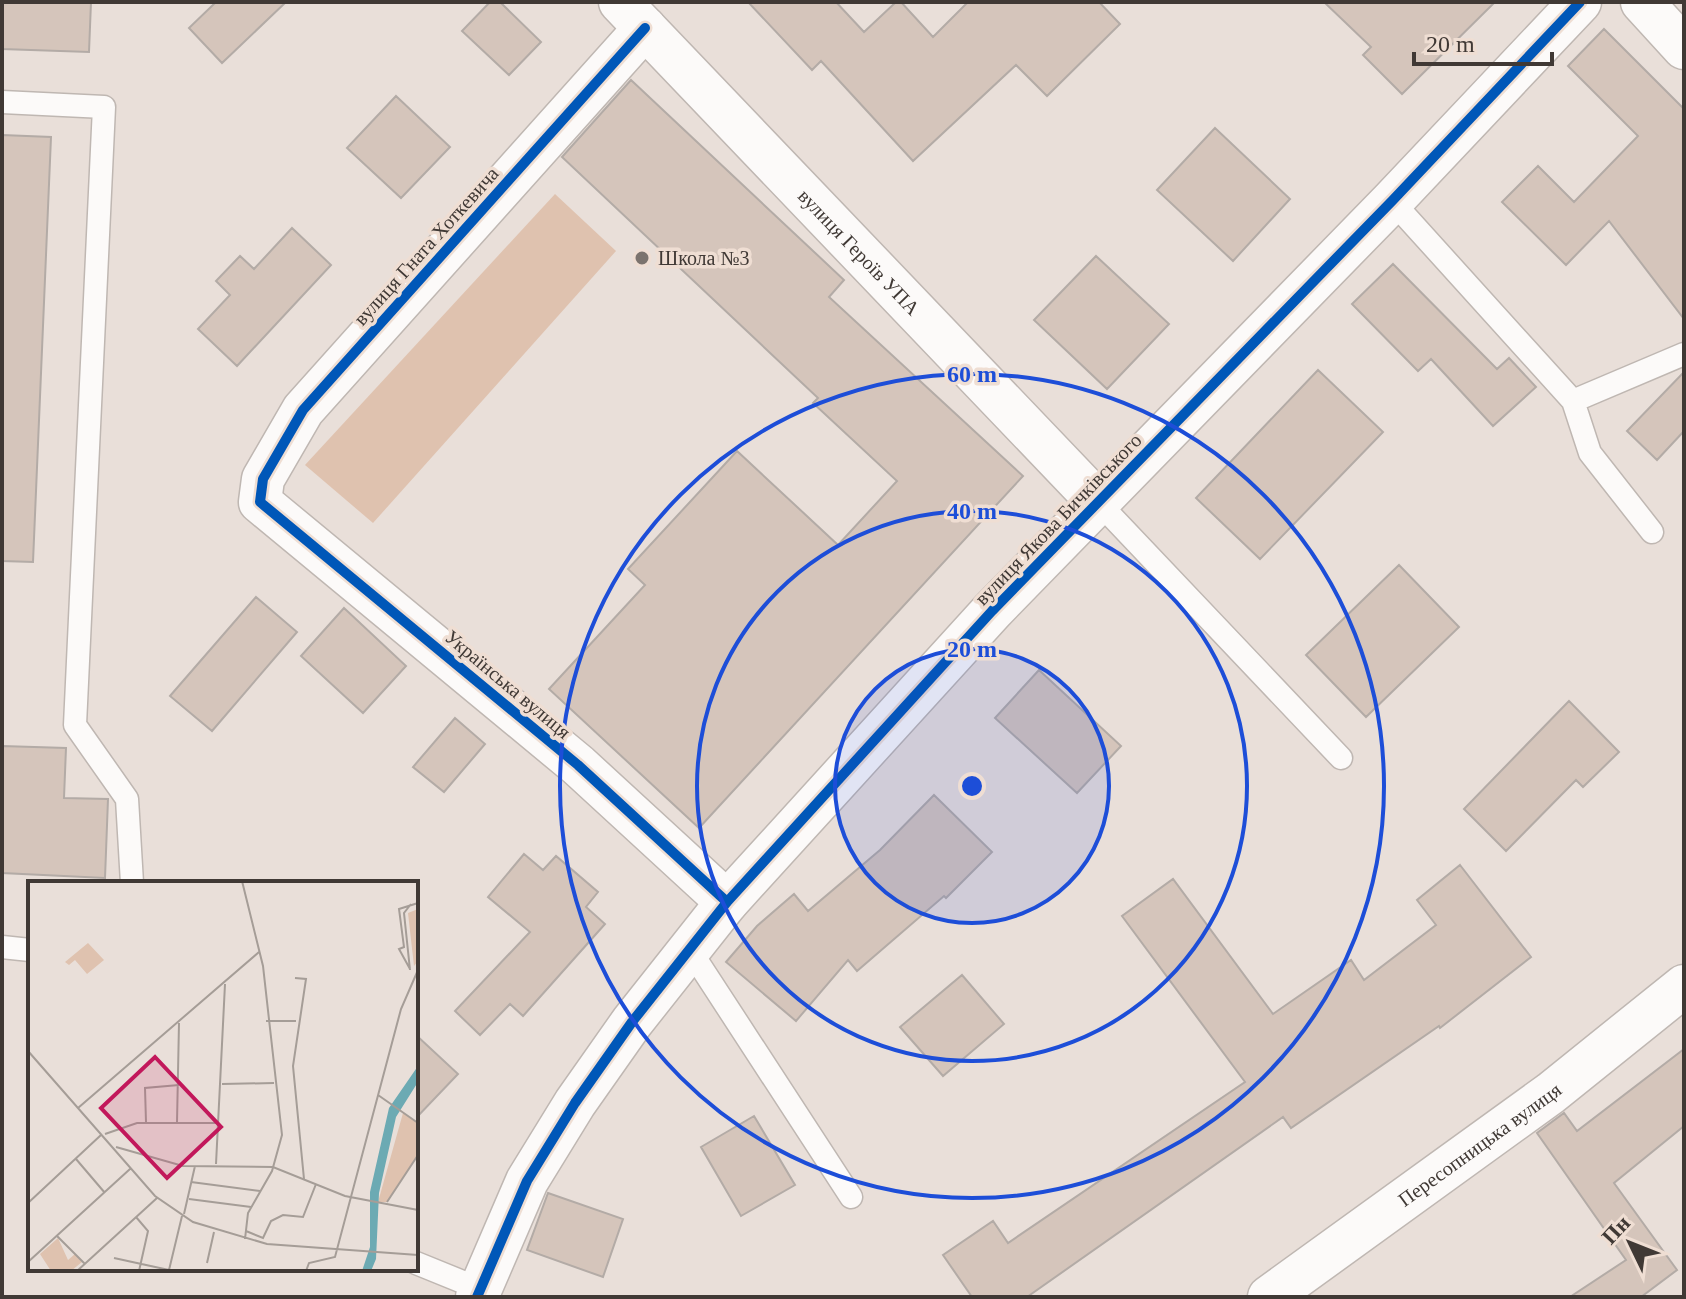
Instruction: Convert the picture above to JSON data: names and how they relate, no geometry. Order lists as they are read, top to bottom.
{
  "streets": {
    "street": [
      "вулиця Гната Хоткевича",
      "вулиця Героїв УПА",
      "вулиця Якова Бичківського",
      "Українська вулиця",
      "Пересопницька вулиця"
    ]
  },
  "crossings": [
    ["вулиця Гната Хоткевича", "вулиця Героїв УПА"],
    ["вулиця Гната Хоткевича", "Українська вулиця"],
    ["вулиця Героїв УПА", "вулиця Якова Бичківського"],
    ["вулиця Якова Бичківського", "Українська вулиця"]
  ],
  "places": ["Школа №3"],
  "scale_bar": "20 m",
  "north": "top left",
  "rings": ["60 m", "40 m", "20 m"]
}
